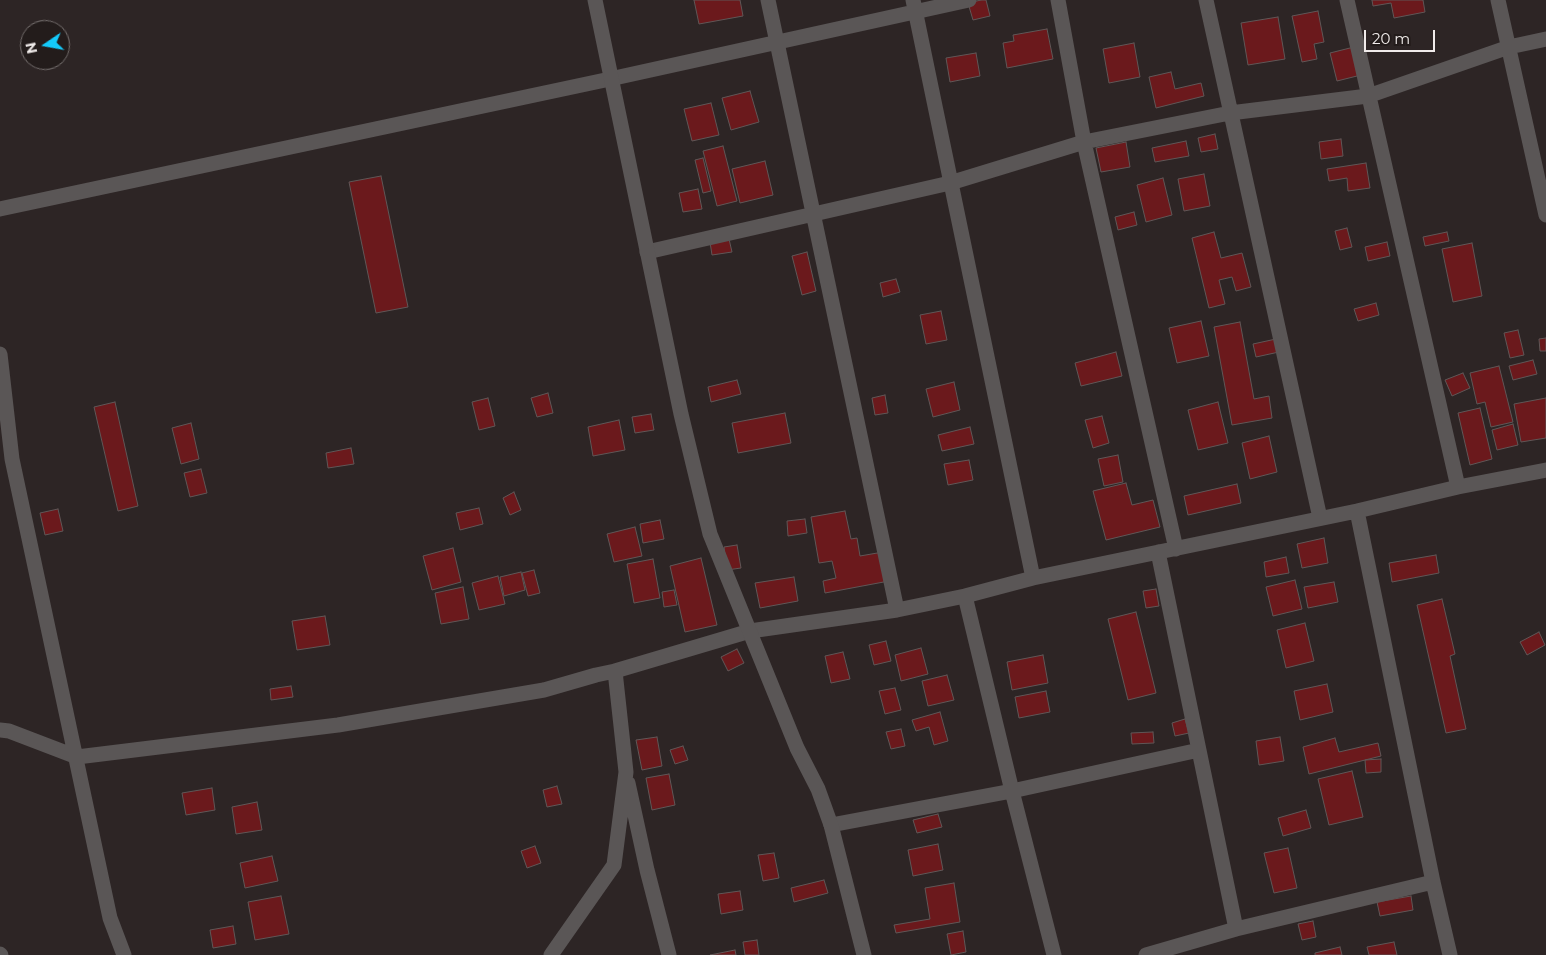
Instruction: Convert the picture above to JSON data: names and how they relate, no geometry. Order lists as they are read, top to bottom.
{
  "scale_bar": "20 m",
  "north": "left"
}
